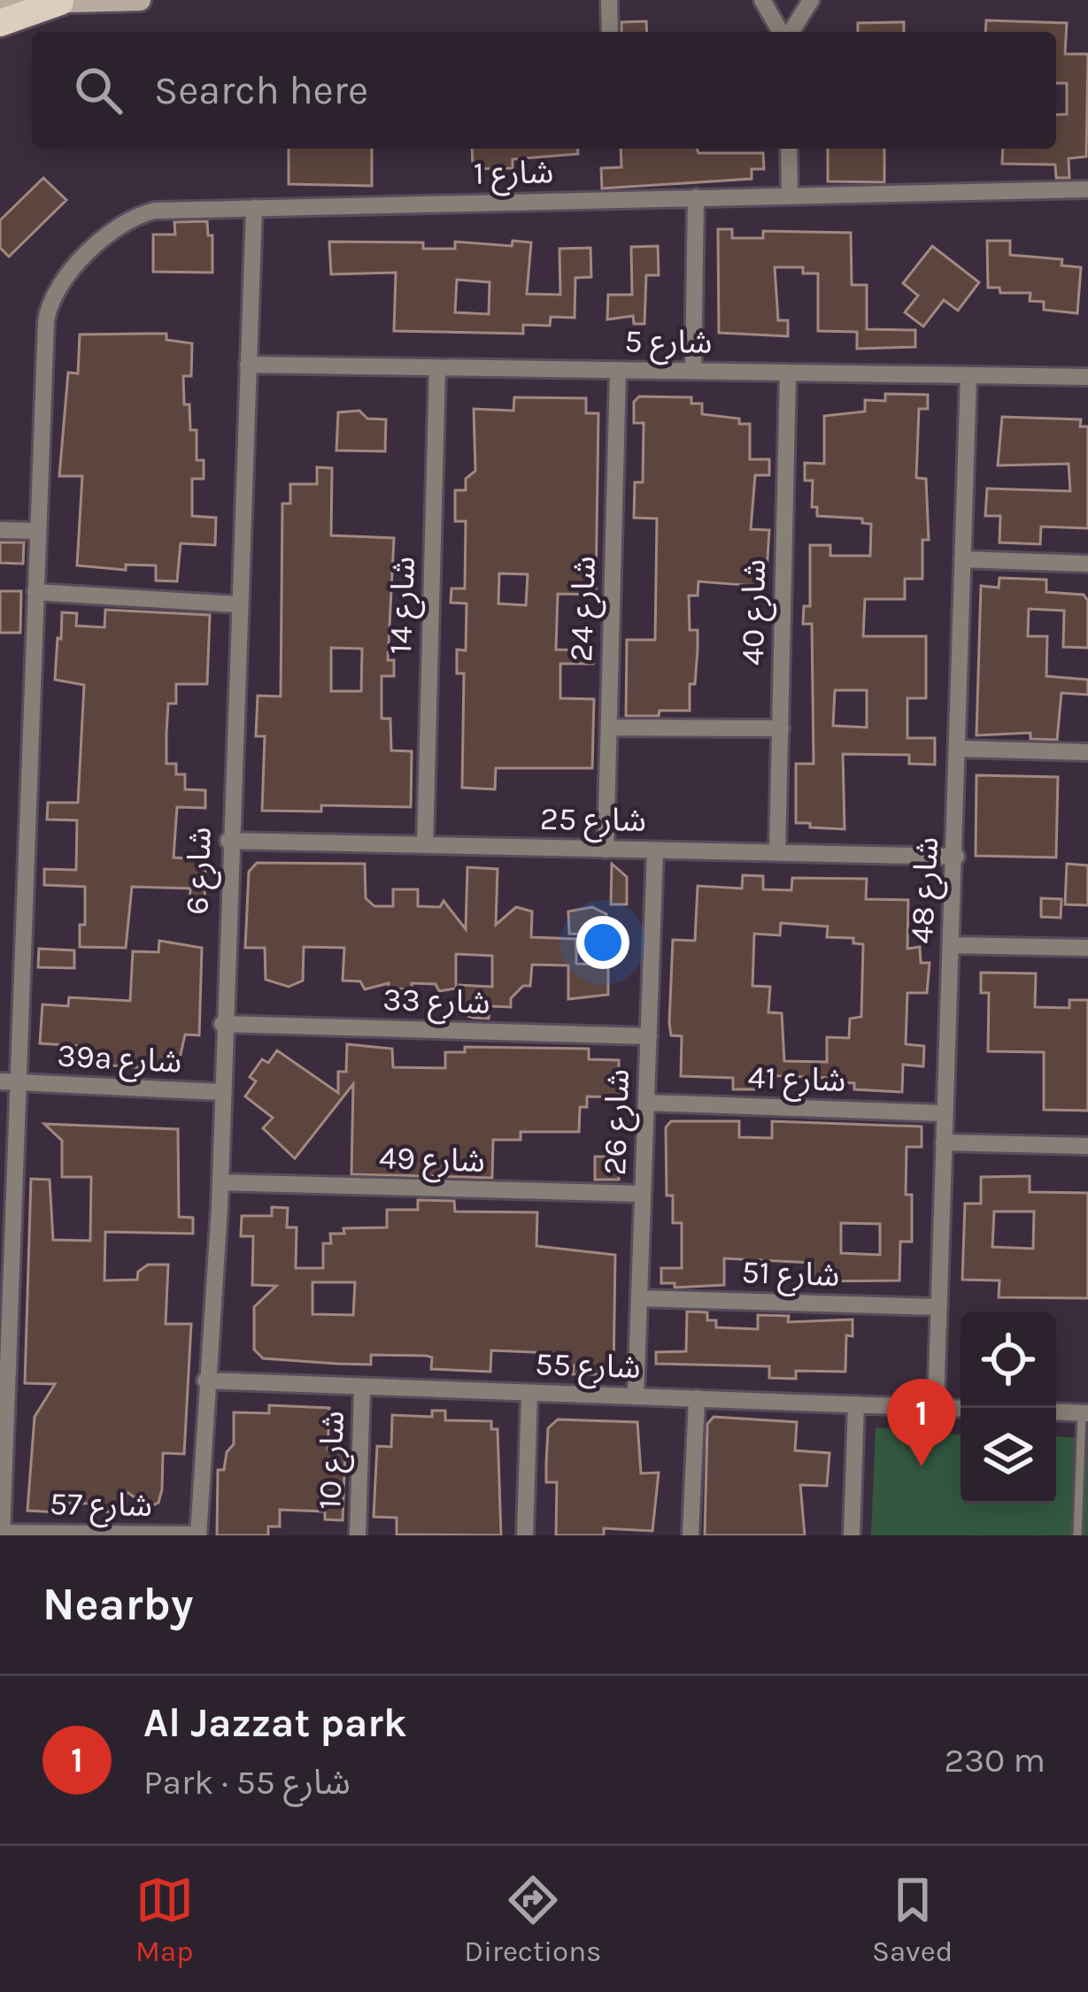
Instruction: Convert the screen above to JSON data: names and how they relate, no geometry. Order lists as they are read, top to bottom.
{
  "streets": {
    "street": [
      "شارع 1",
      "شارع 5",
      "شارع 14",
      "شارع 24",
      "شارع 40",
      "شارع 25",
      "شارع 6",
      "شارع 48",
      "شارع 33",
      "39a شارع",
      "شارع 41",
      "شارع 26",
      "شارع 49",
      "شارع 51",
      "شارع 55",
      "شارع 10",
      "شارع 57"
    ]
  },
  "crossings": [
    ["شارع 1", "شارع 6"],
    ["شارع 1", "39a شارع"],
    ["شارع 1", "شارع 57"],
    ["شارع 5", "شارع 14"],
    ["شارع 5", "شارع 24"],
    ["شارع 5", "شارع 40"],
    ["شارع 5", "شارع 6"],
    ["شارع 5", "شارع 48"],
    ["شارع 14", "شارع 25"],
    ["شارع 24", "شارع 25"],
    ["شارع 40", "شارع 25"],
    ["شارع 25", "شارع 6"],
    ["شارع 25", "شارع 48"],
    ["شارع 25", "شارع 26"],
    ["شارع 6", "شارع 33"],
    ["شارع 6", "39a شارع"],
    ["شارع 6", "شارع 49"],
    ["شارع 6", "شارع 55"],
    ["شارع 6", "شارع 57"],
    ["شارع 48", "شارع 41"],
    ["شارع 48", "شارع 51"],
    ["شارع 48", "شارع 55"],
    ["شارع 33", "شارع 26"],
    ["شارع 41", "شارع 26"],
    ["شارع 26", "شارع 49"],
    ["شارع 26", "شارع 51"],
    ["شارع 26", "شارع 55"],
    ["شارع 55", "شارع 10"]
  ],
  "page": {
    "search": "Search here",
    "pins": "1",
    "heading": "Nearby",
    "list": [
      {
        "mark": "1",
        "name": "Al Jazzat park",
        "note": "Park · شارع 55",
        "value": "230 m"
      }
    ],
    "nav": ["Map", "Directions", "Saved"]
  }
}
